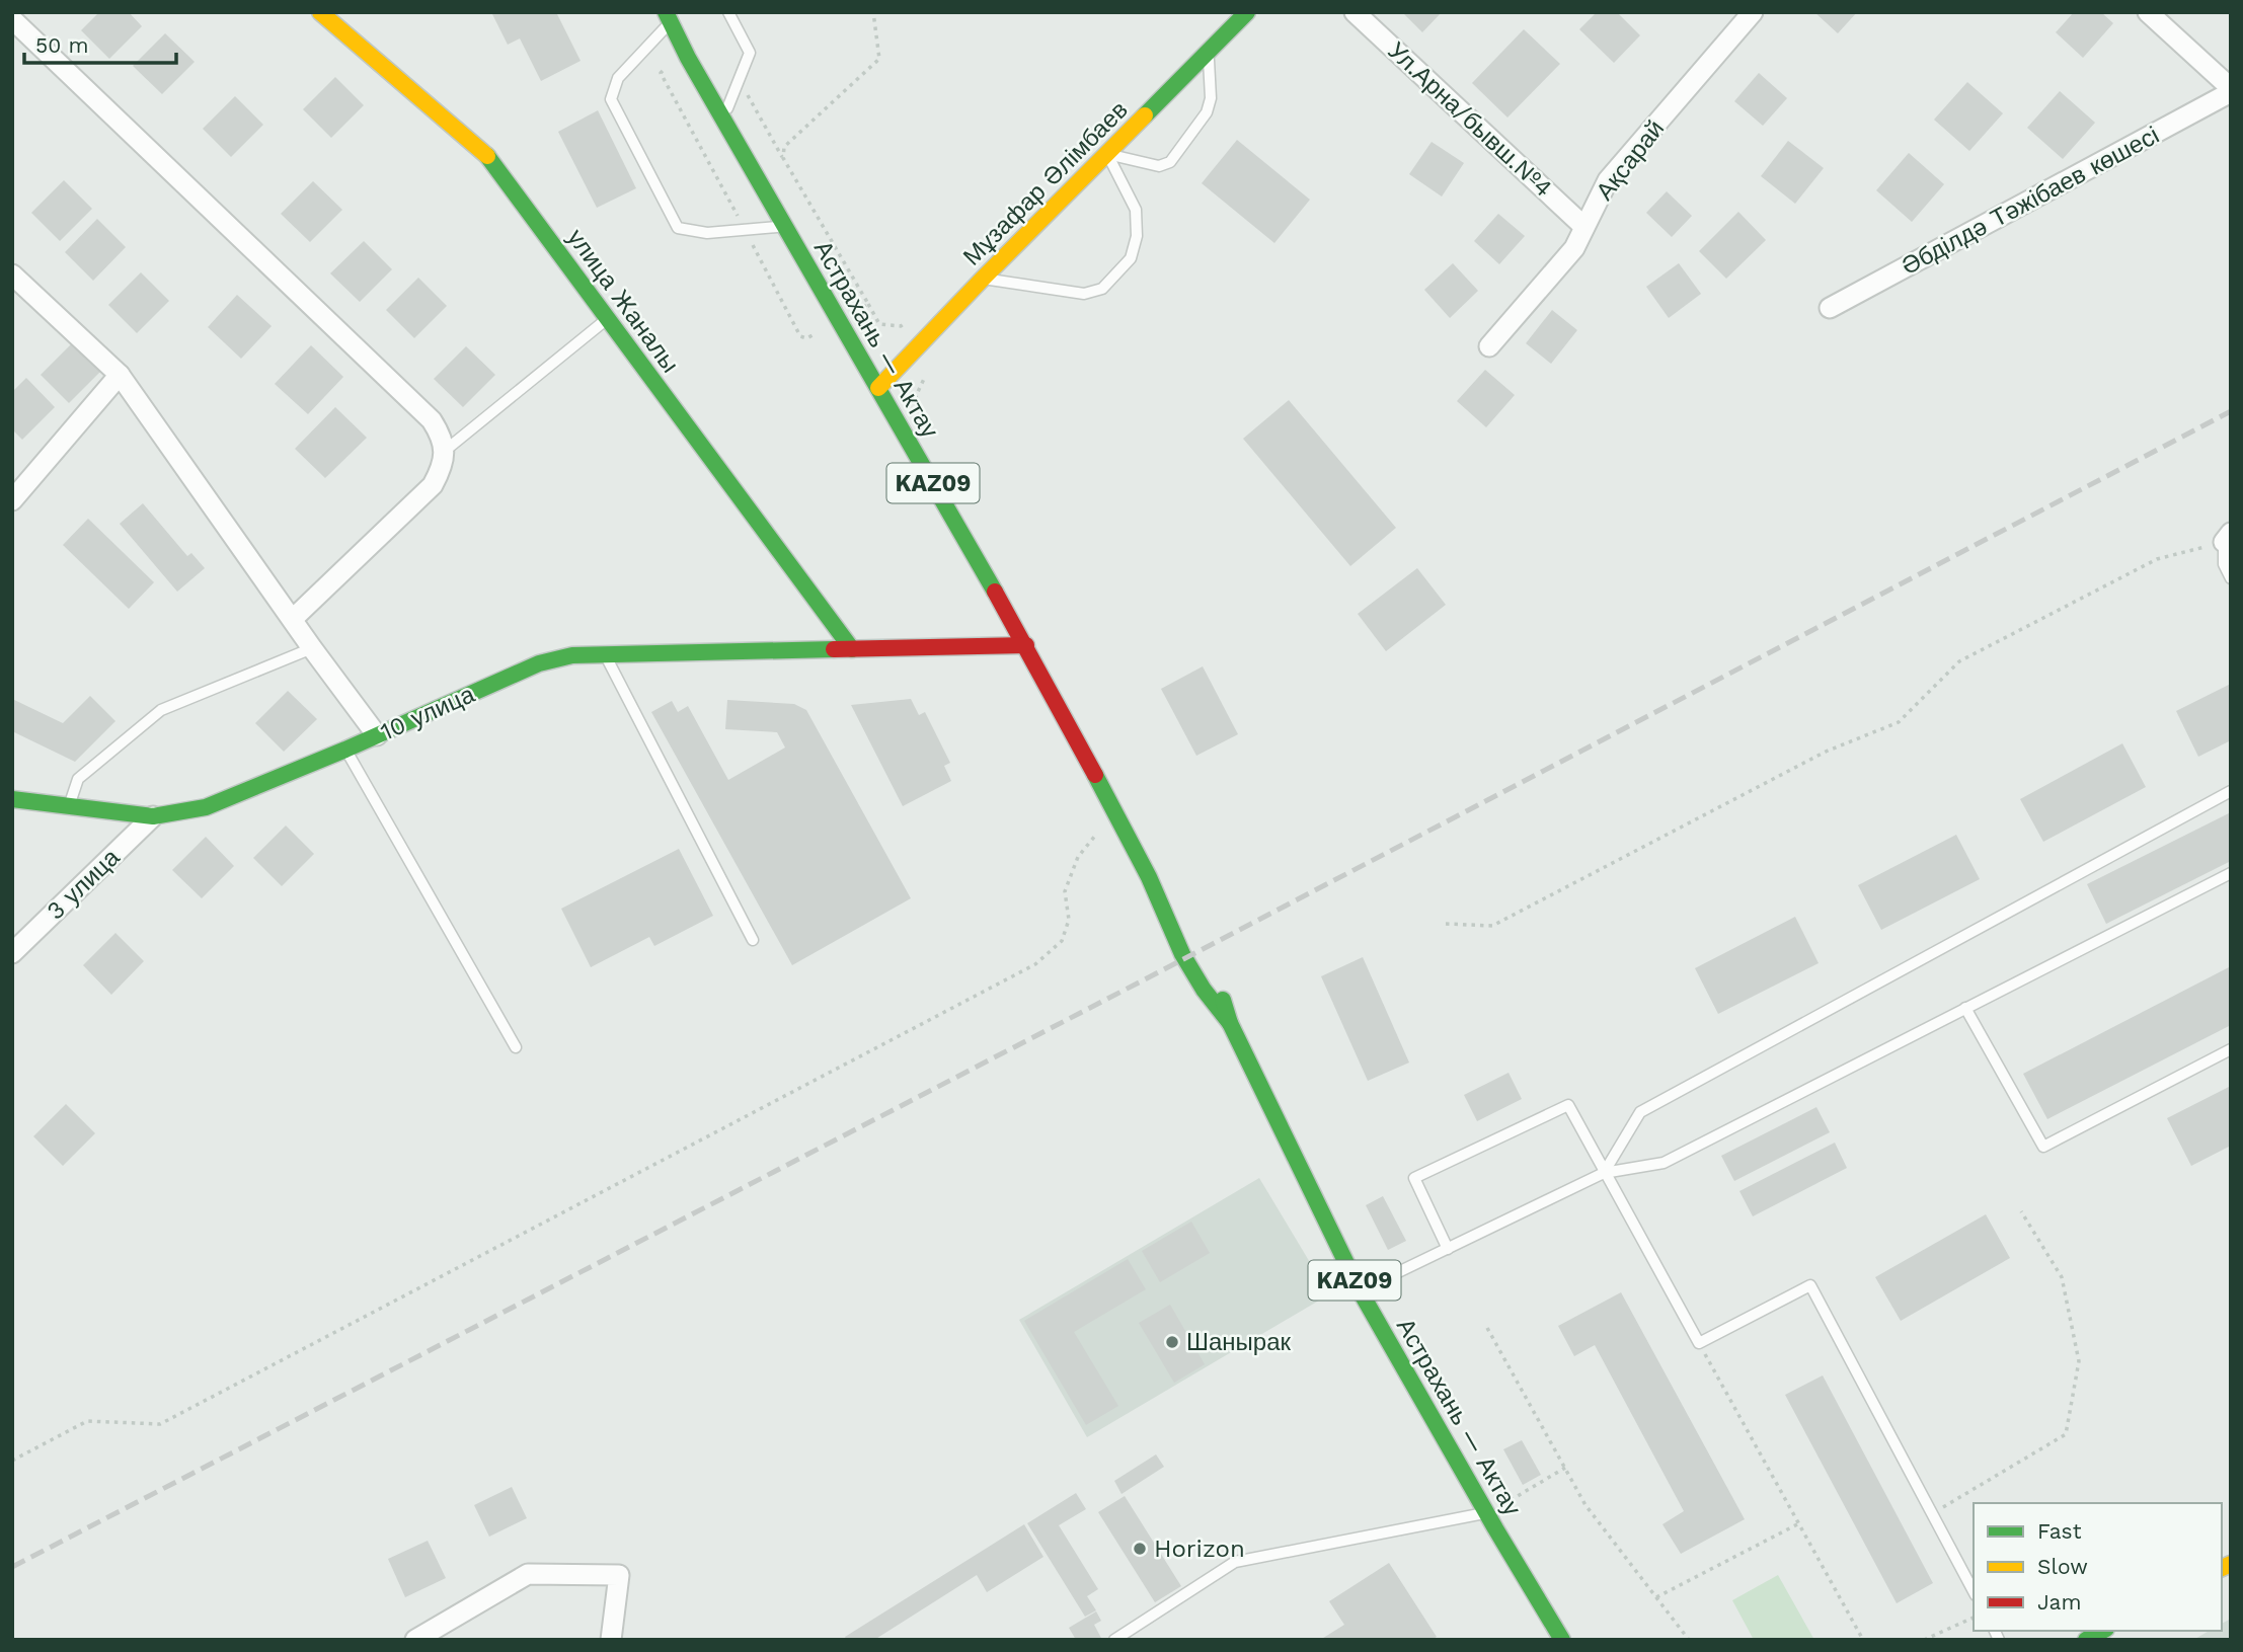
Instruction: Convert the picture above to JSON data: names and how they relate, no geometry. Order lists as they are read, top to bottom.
{
  "streets": {
    "main road": [
      "Мұзафар Әлімбаев",
      "улица Жаналы",
      "Астрахань — Актау",
      "KAZ09",
      "10 улица"
    ],
    "street": [
      "Ул.Арна/бывш.№4",
      "Ақсарай",
      "Әбділдә Тәжібаев көшесі",
      "3 улица"
    ]
  },
  "crossings": [
    ["Ул.Арна/бывш.№4", "Ақсарай"],
    ["Мұзафар Әлімбаев", "Астрахань — Актау"],
    ["улица Жаналы", "10 улица"],
    ["Астрахань — Актау", "10 улица"],
    ["10 улица", "3 улица"]
  ],
  "places": ["Шанырак", "Horizon"],
  "legend": ["Fast", "Slow", "Jam"],
  "scale_bar": "50 m"
}
